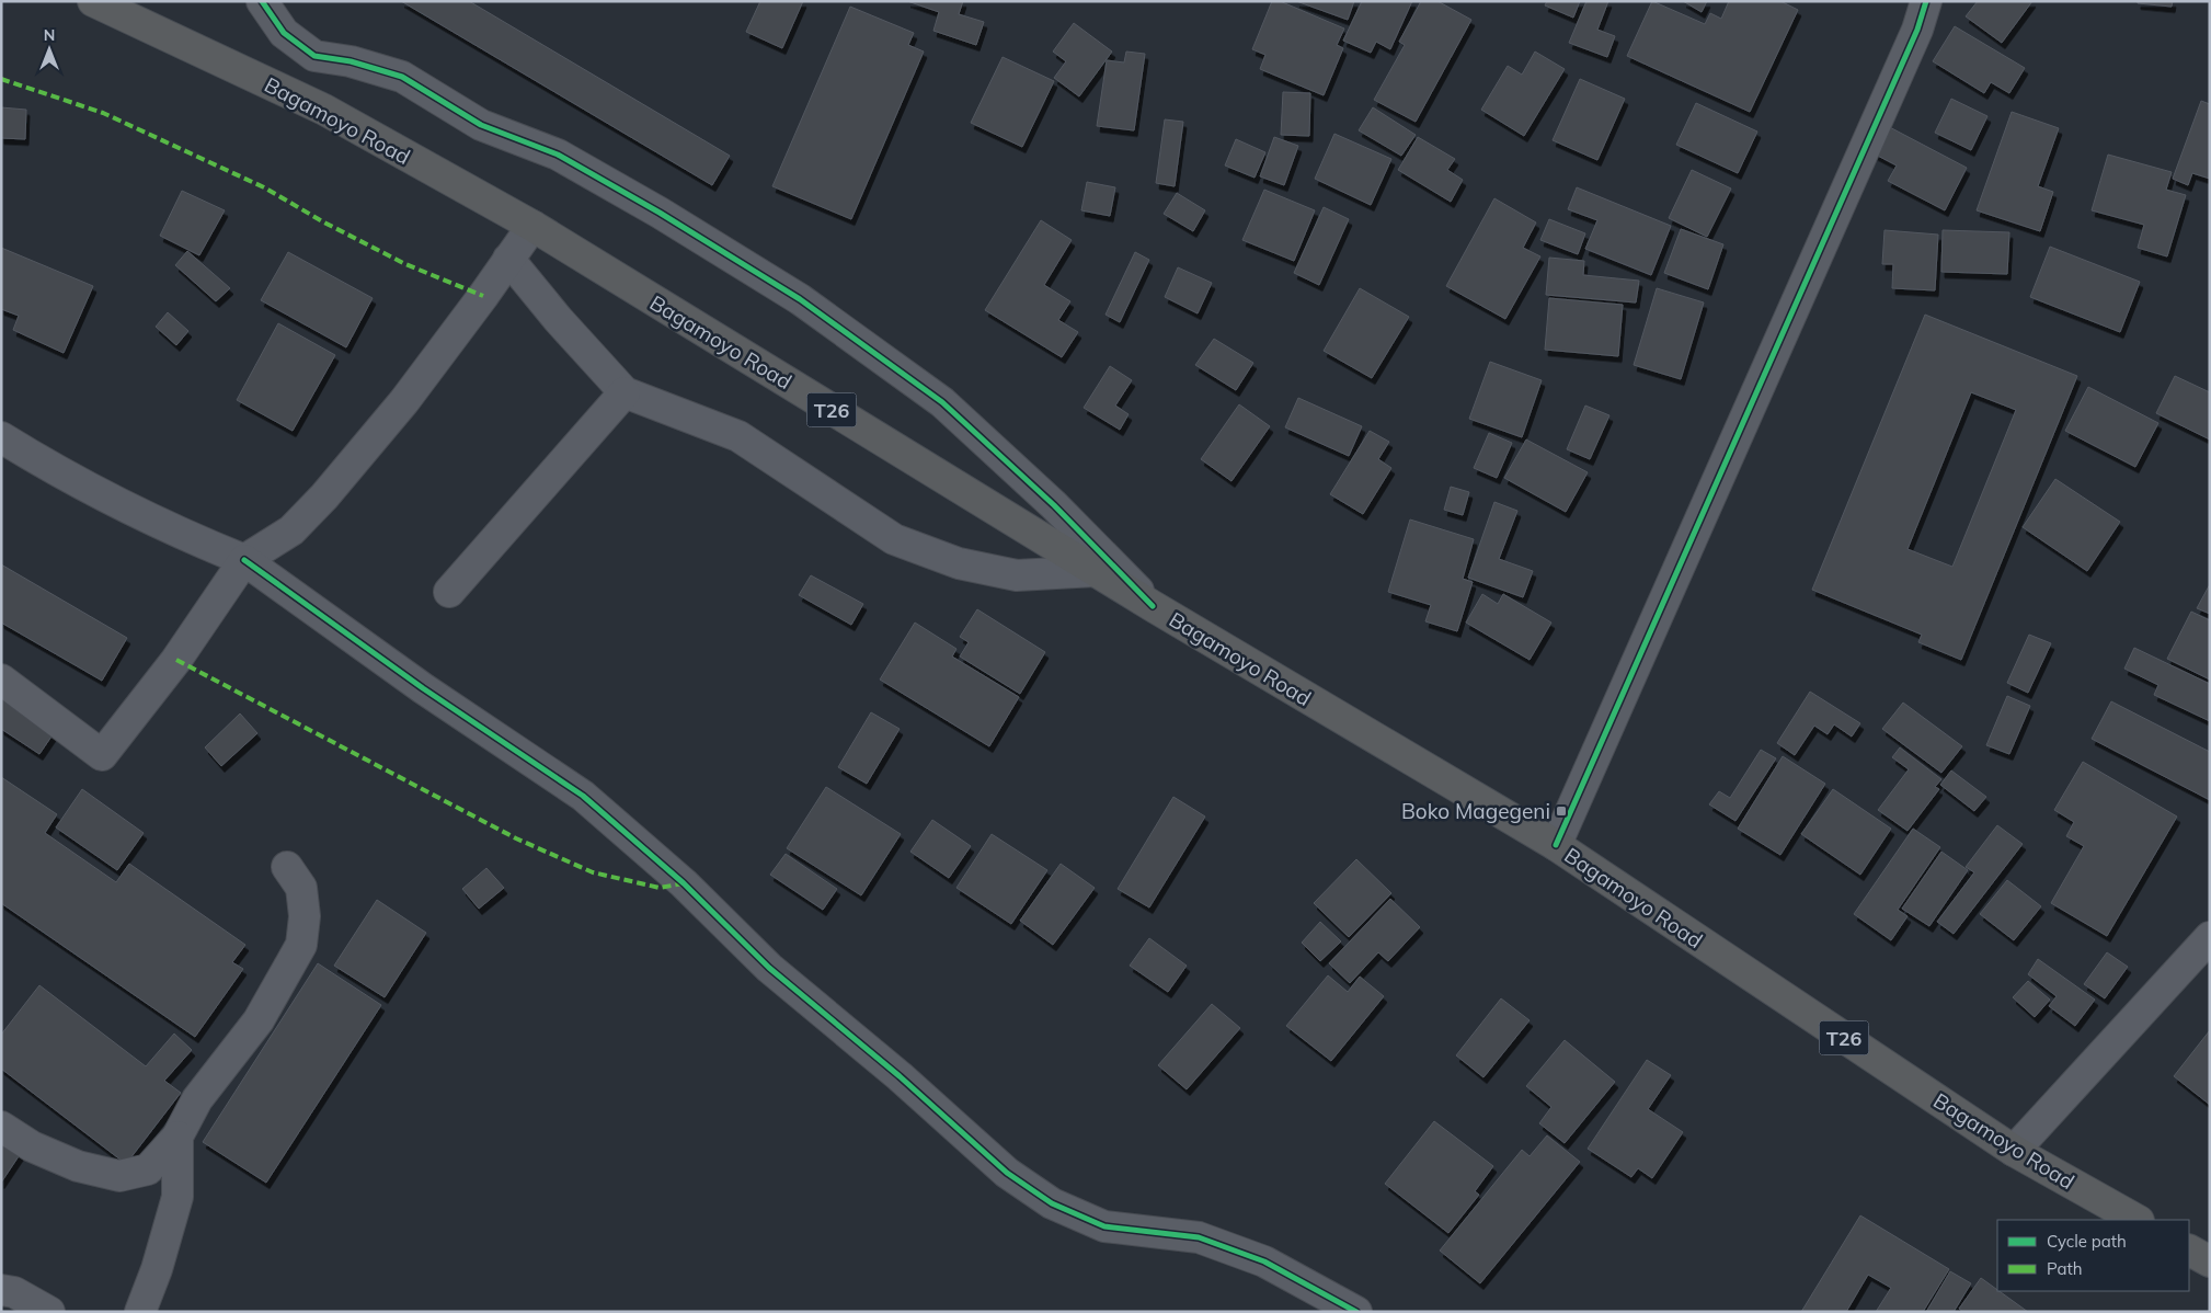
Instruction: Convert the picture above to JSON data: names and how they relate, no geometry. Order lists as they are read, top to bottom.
{
  "streets": {
    "highway": ["Bagamoyo Road", "T26"]
  },
  "places": {
    "transit": ["Boko Magegeni"]
  },
  "legend": ["Cycle path", "Path"],
  "north": "top"
}
